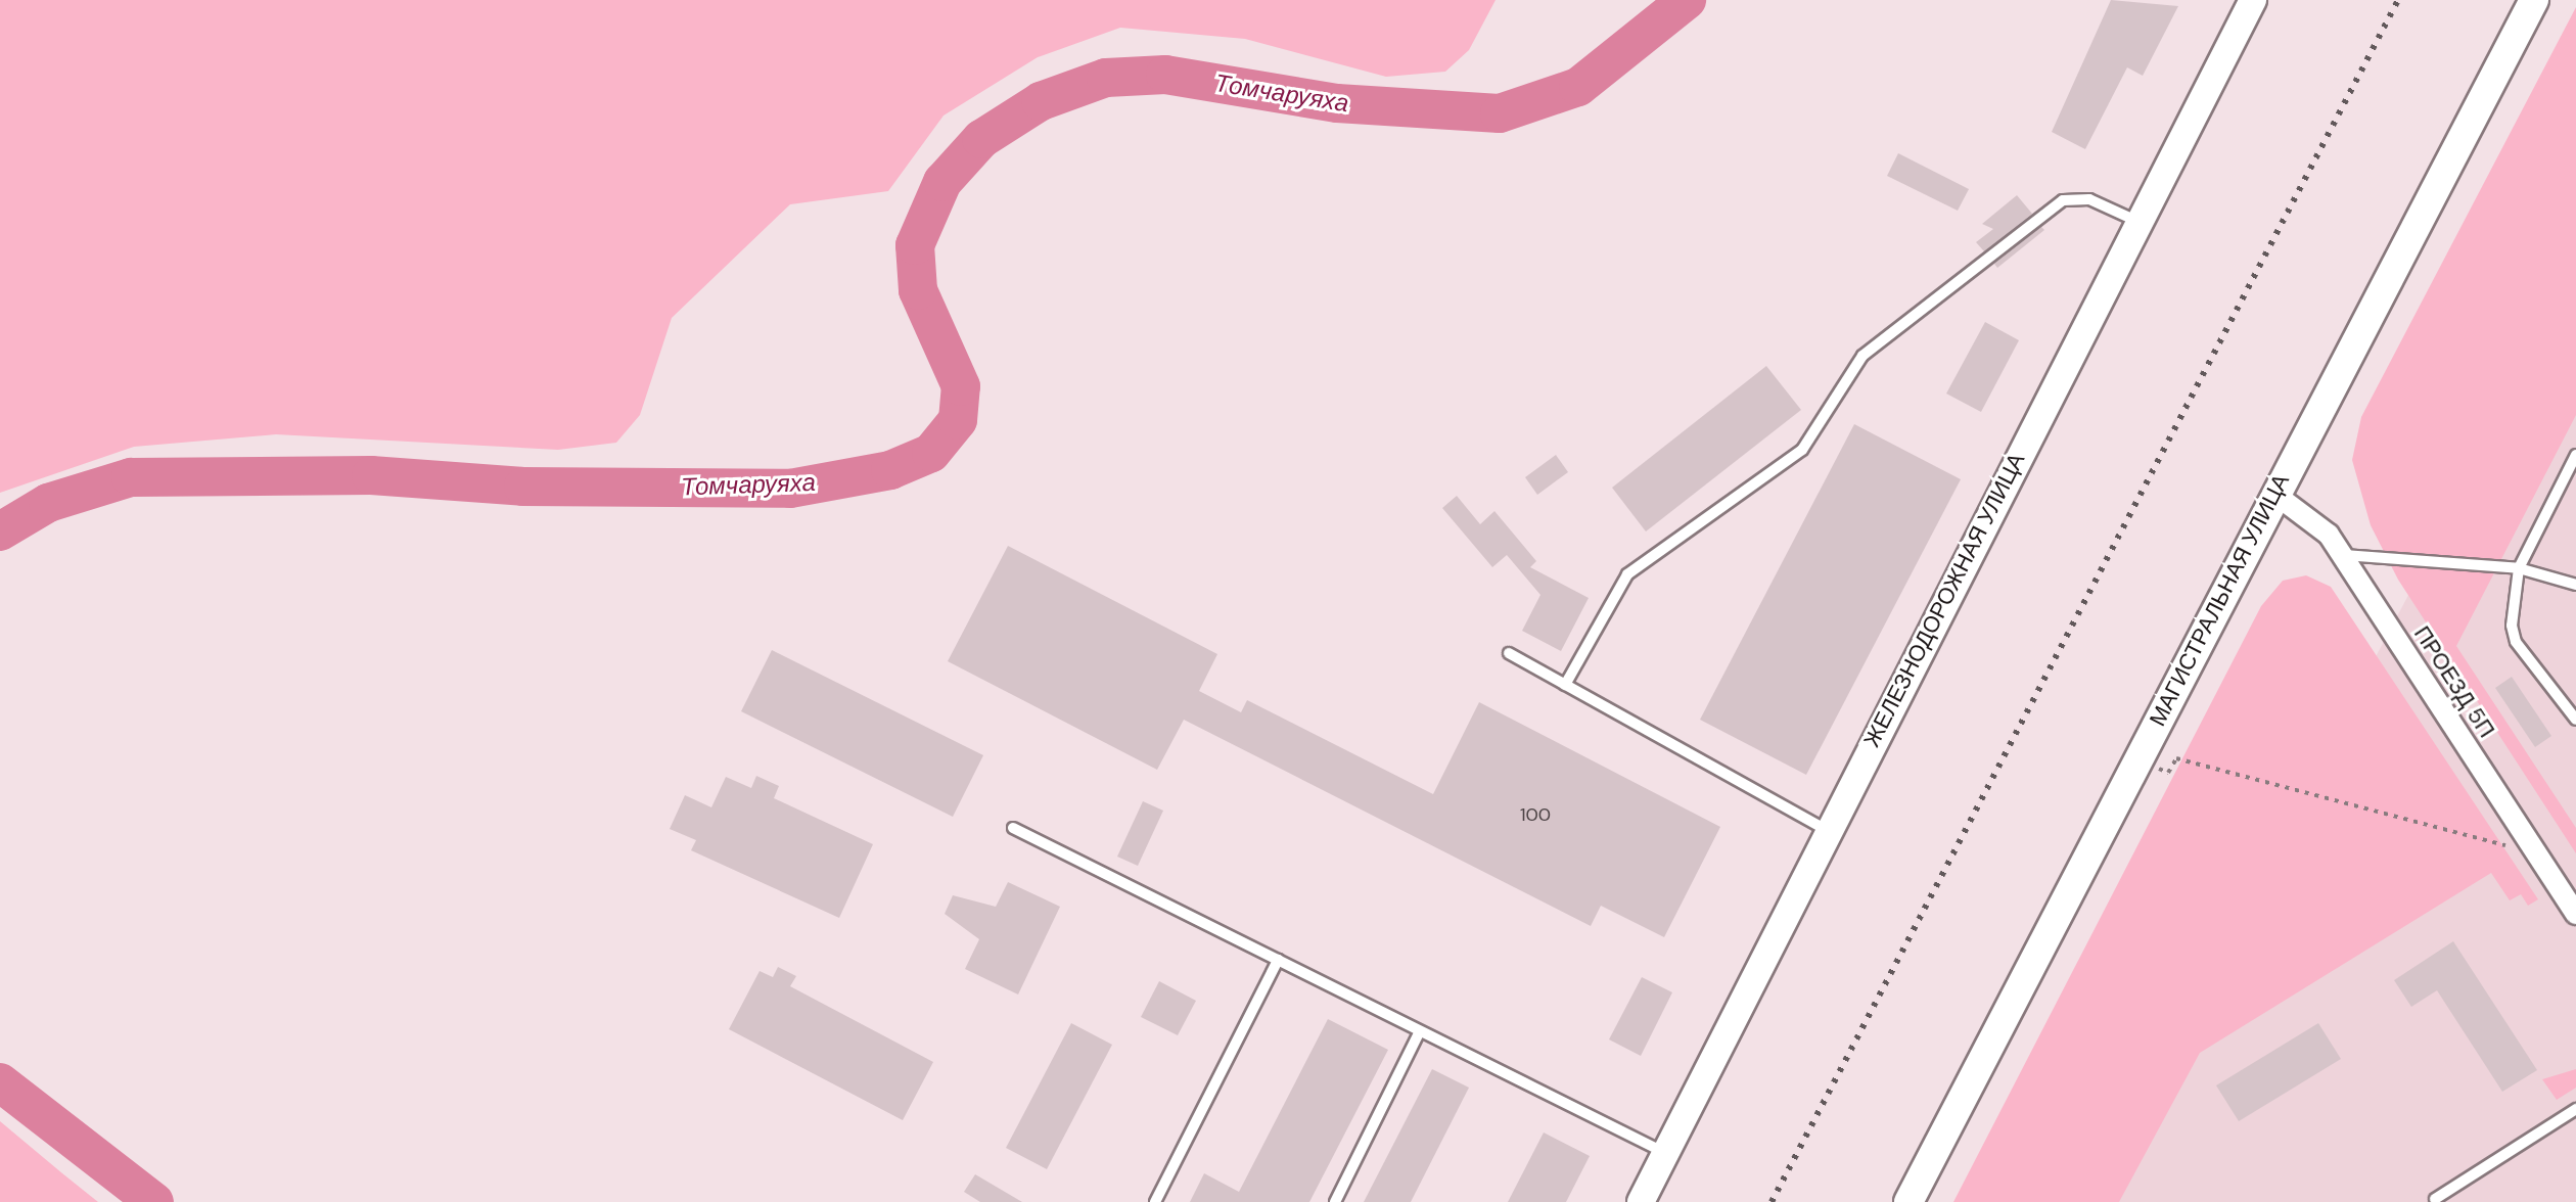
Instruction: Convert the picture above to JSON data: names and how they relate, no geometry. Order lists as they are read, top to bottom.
{
  "streets": {
    "main road": ["МАГИСТРАЛЬНАЯ УЛИЦА"],
    "street": ["ЖЕЛЕЗНОДОРОЖНАЯ УЛИЦА", "ПРОЕЗД 5П"]
  },
  "crossings": [
    ["МАГИСТРАЛЬНАЯ УЛИЦА", "ПРОЕЗД 5П"]
  ],
  "water": ["Томчаруяха"],
  "house_numbers": ["100"]
}
